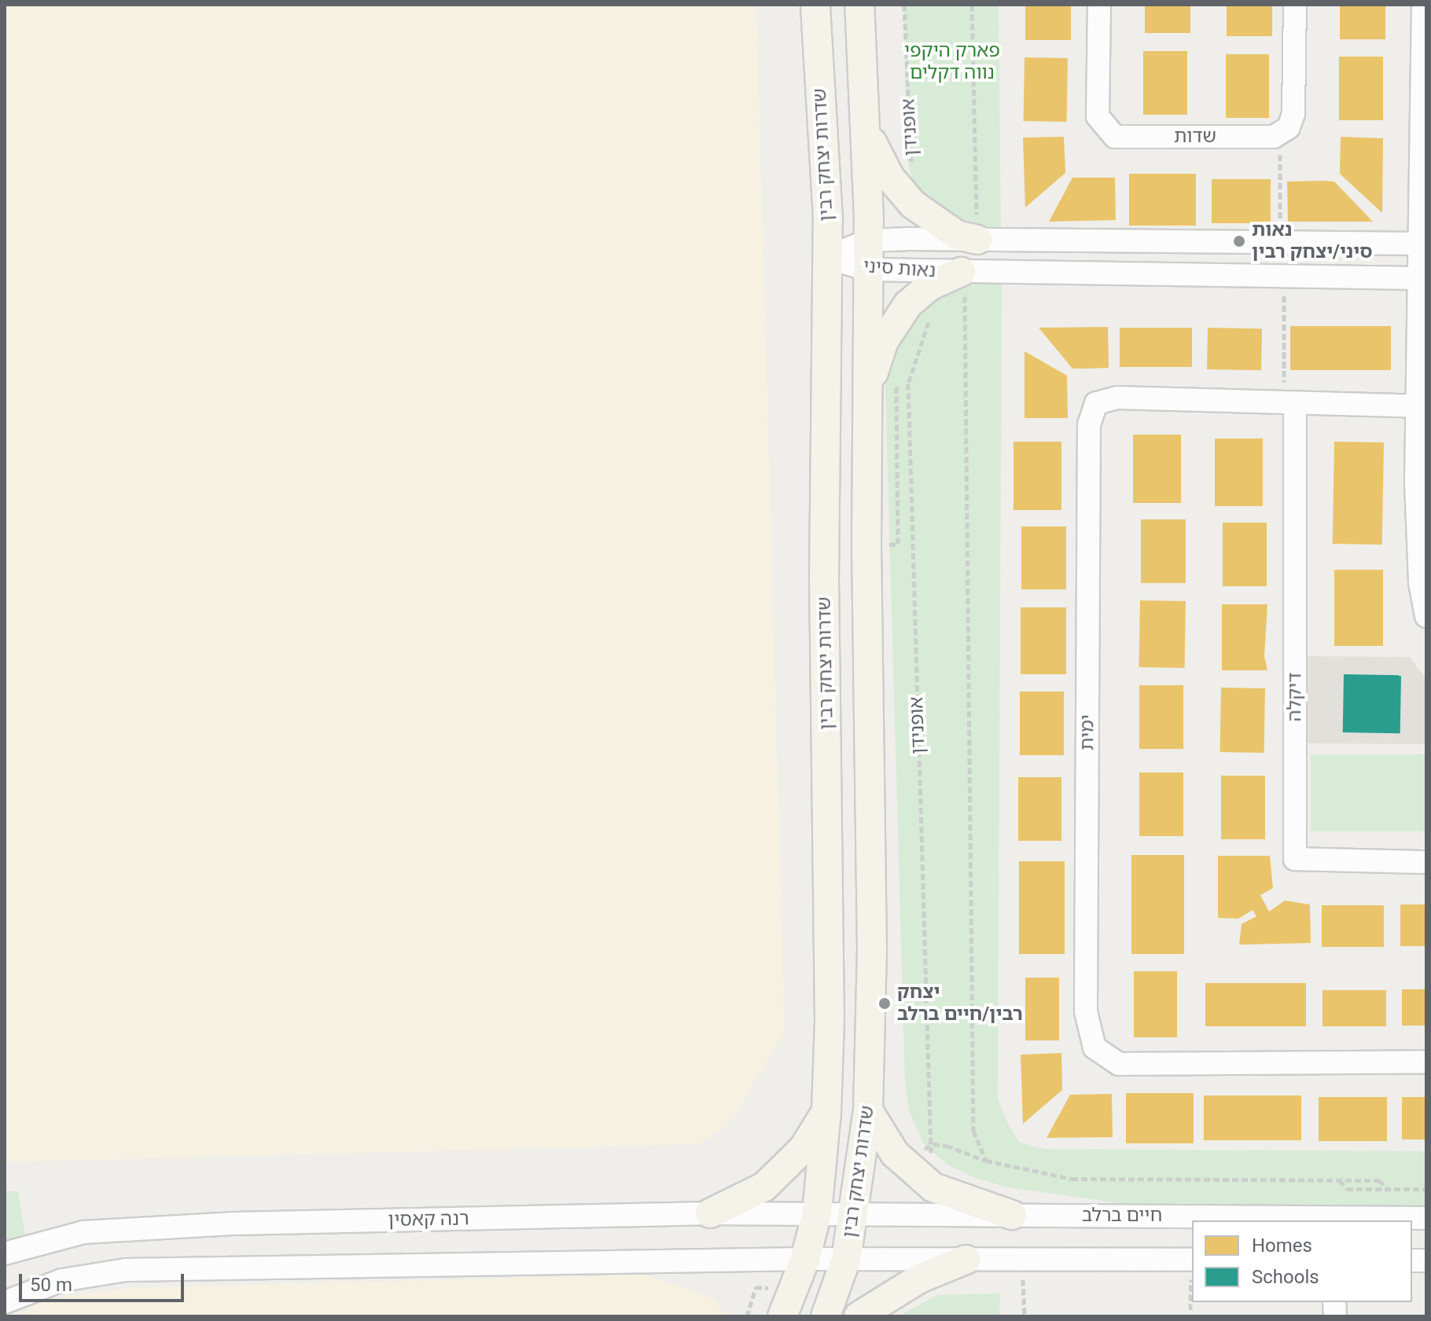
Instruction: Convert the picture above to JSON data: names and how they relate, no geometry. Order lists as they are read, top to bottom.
{
  "streets": {
    "main road": ["שדרות יצחק רבין"],
    "street": [
      "שדות",
      "נאות סיני",
      "דיקלה",
      "ימית",
      "חיים ברלב",
      "רנה קאסין"
    ],
    "path": ["אופנידן"]
  },
  "crossings": [
    ["שדרות יצחק רבין", "נאות סיני"],
    ["שדרות יצחק רבין", "חיים ברלב"],
    ["שדרות יצחק רבין", "רנה קאסין"],
    ["דיקלה", "ימית"],
    ["חיים ברלב", "רנה קאסין"]
  ],
  "parks": ["פארק היקפי נווה דקלים"],
  "places": ["נאות סיני/יצחק רבין", "יצחק רבין/חיים ברלב"],
  "legend": ["Homes", "Schools"],
  "scale_bar": "50 m"
}
